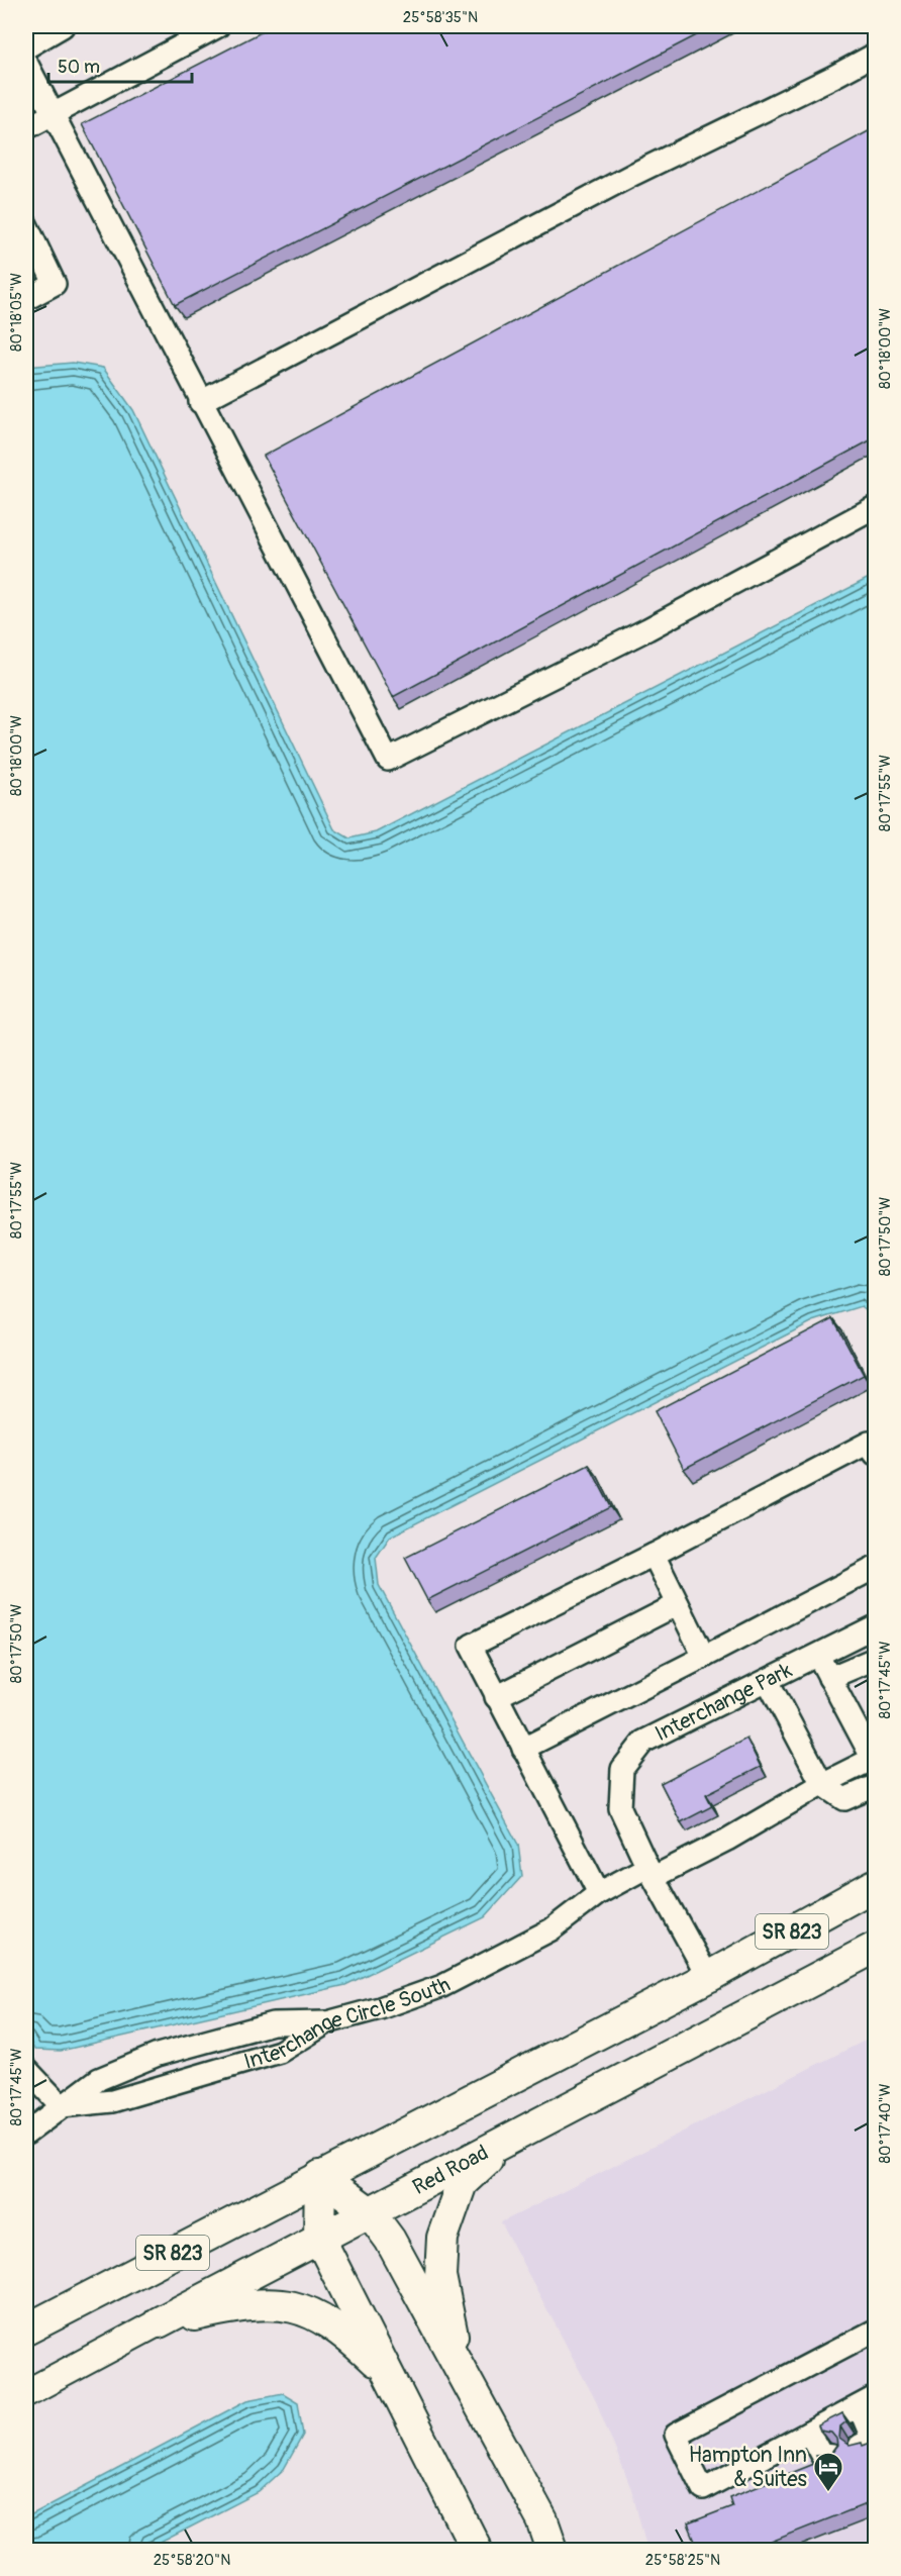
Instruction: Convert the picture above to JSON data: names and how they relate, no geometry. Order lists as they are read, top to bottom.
{
  "streets": {
    "highway": ["SR 823", "Red Road"],
    "street": ["Interchange Park", "Interchange Circle South"]
  },
  "crossings": [
    ["Interchange Park", "SR 823"],
    ["Interchange Park", "Interchange Circle South"]
  ],
  "places": {
    "hotel": ["Hampton Inn & Suites"]
  },
  "scale_bar": "50 m",
  "coordinates": [
    "25°58'35\"N",
    "80°18'05\"W",
    "80°18'00\"W",
    "80°17'55\"W",
    "80°17'50\"W",
    "80°17'45\"W",
    "80°17'40\"W",
    "25°58'20\"N",
    "25°58'25\"N"
  ]
}
